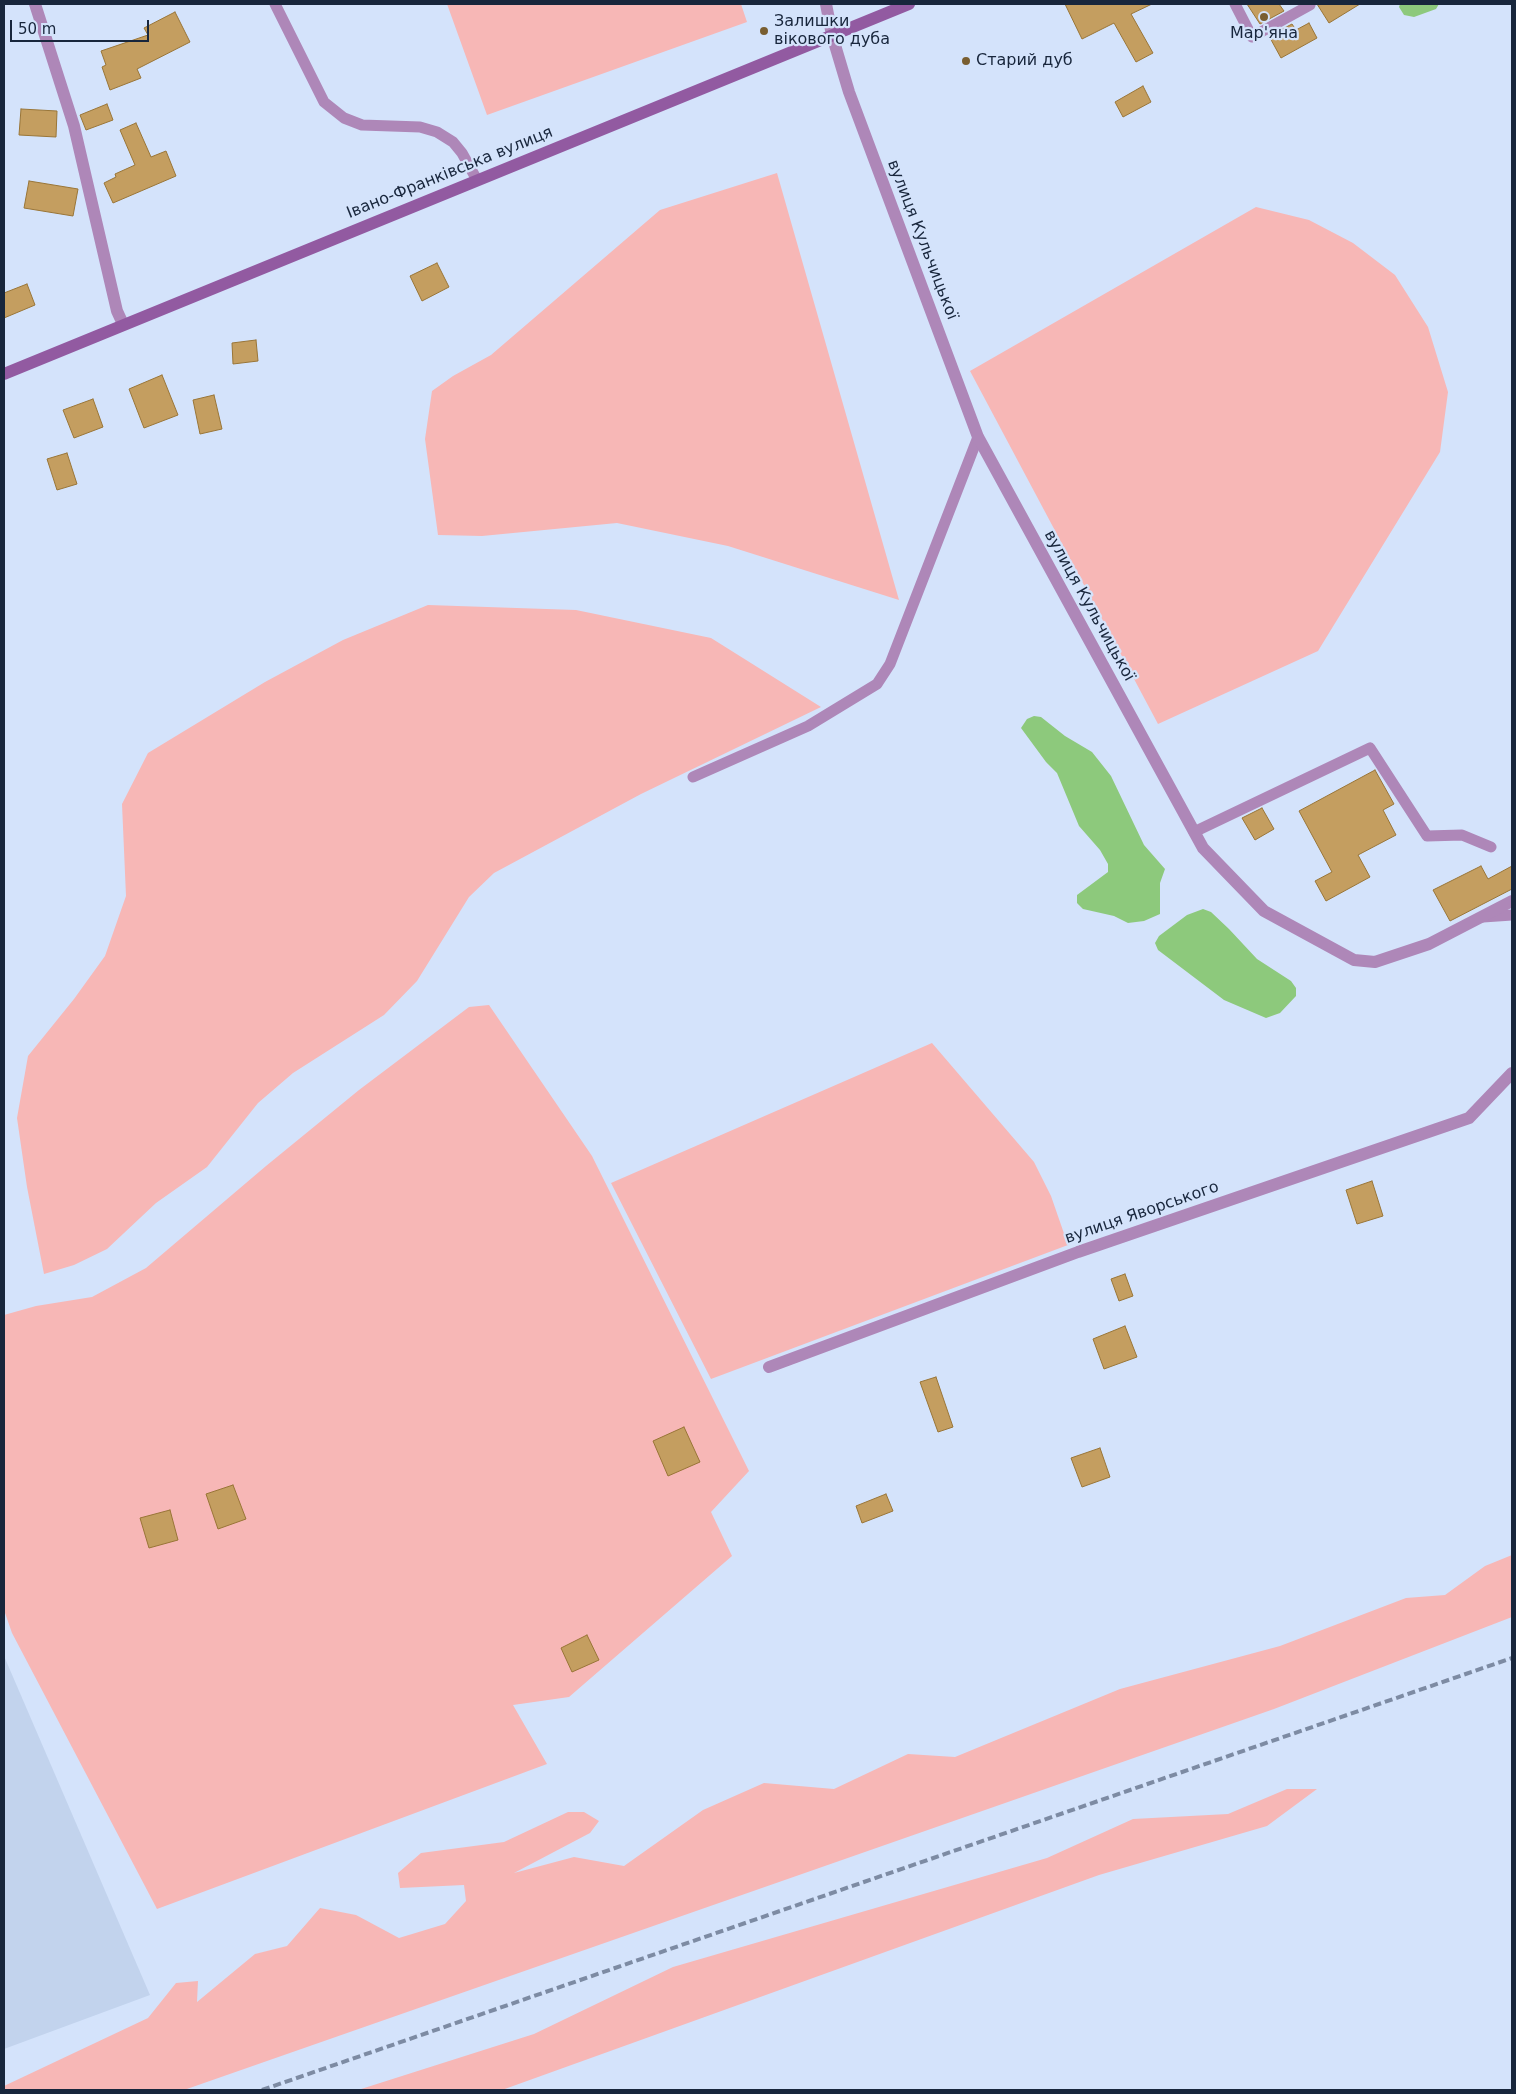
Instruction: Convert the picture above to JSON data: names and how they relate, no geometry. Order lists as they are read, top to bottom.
{
  "streets": {
    "main road": ["Івано-Франківська вулиця"],
    "street": ["вулиця Кульчицької", "вулиця Яворського"]
  },
  "crossings": [
    ["Івано-Франківська вулиця", "вулиця Кульчицької"]
  ],
  "places": ["Мар'яна", "Залишки вікового дуба", "Старий дуб"],
  "scale_bar": "50 m"
}
